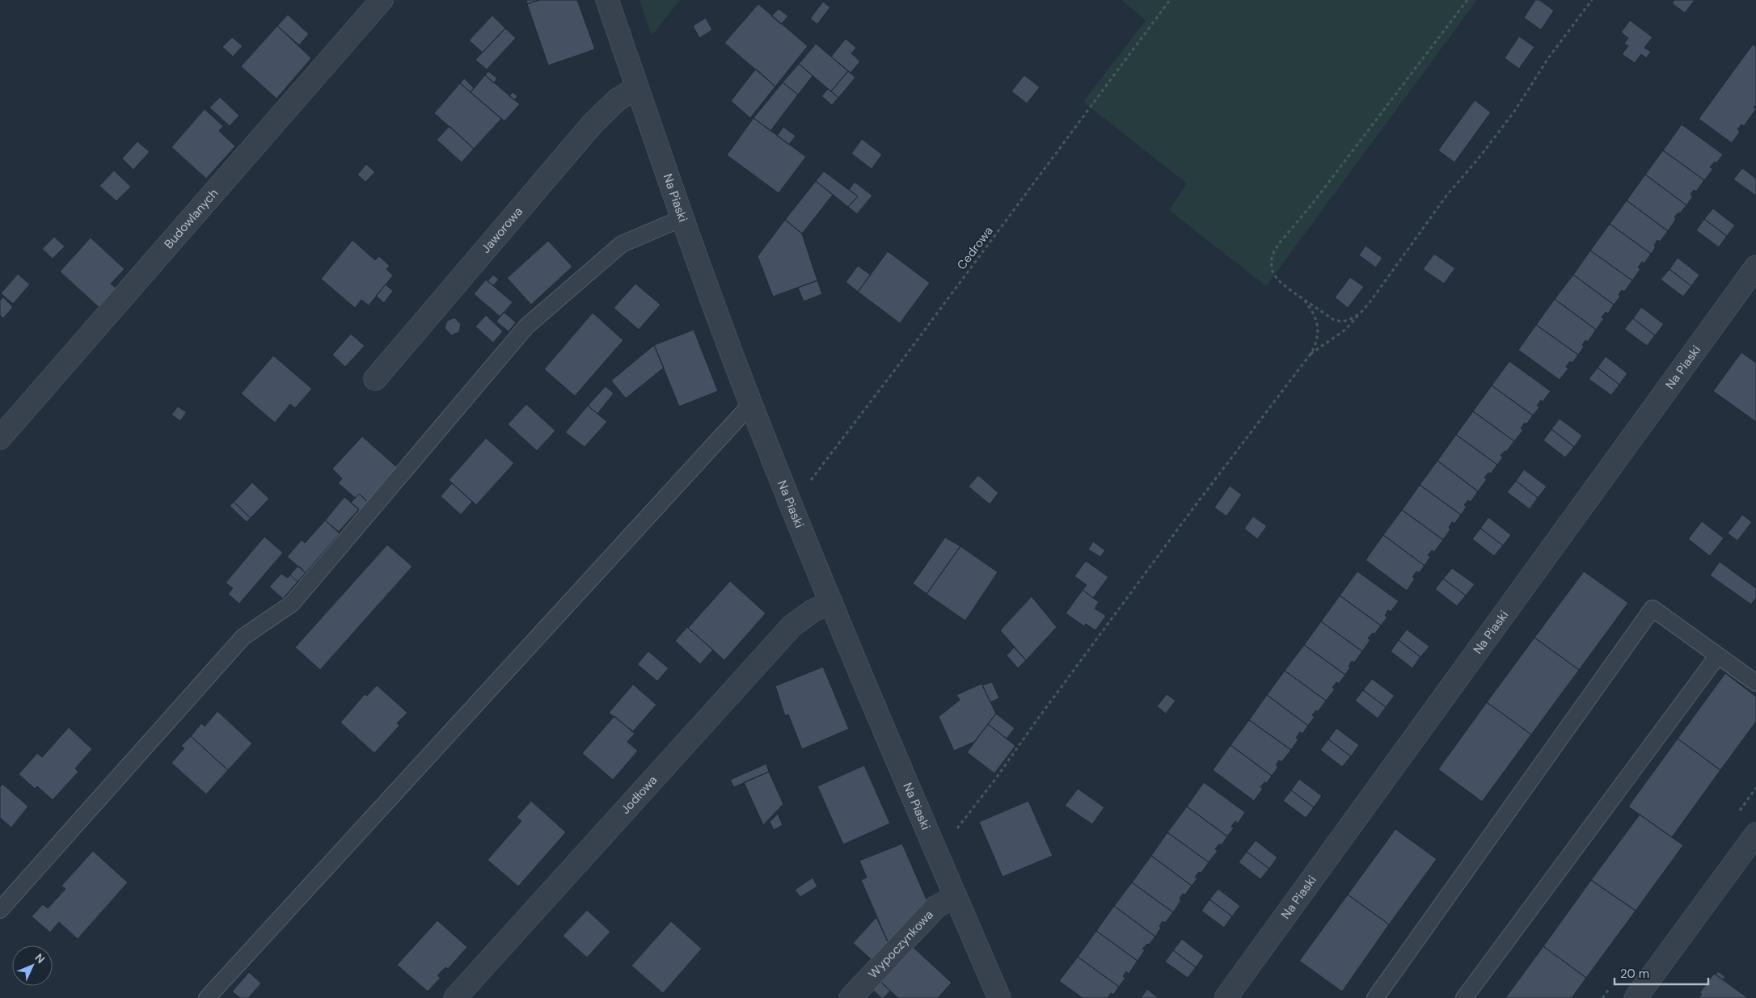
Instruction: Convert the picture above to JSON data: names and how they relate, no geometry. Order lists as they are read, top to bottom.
{
  "streets": {
    "street": [
      "Na Piaski",
      "Budowlanych",
      "Jaworowa",
      "Jodłowa",
      "Wypoczynkowa"
    ],
    "path": ["Cedrowa"]
  },
  "crossings": [
    ["Na Piaski", "Jaworowa"],
    ["Na Piaski", "Cedrowa"],
    ["Na Piaski", "Jodłowa"],
    ["Na Piaski", "Wypoczynkowa"]
  ],
  "scale_bar": "20 m",
  "north": "top right"
}
